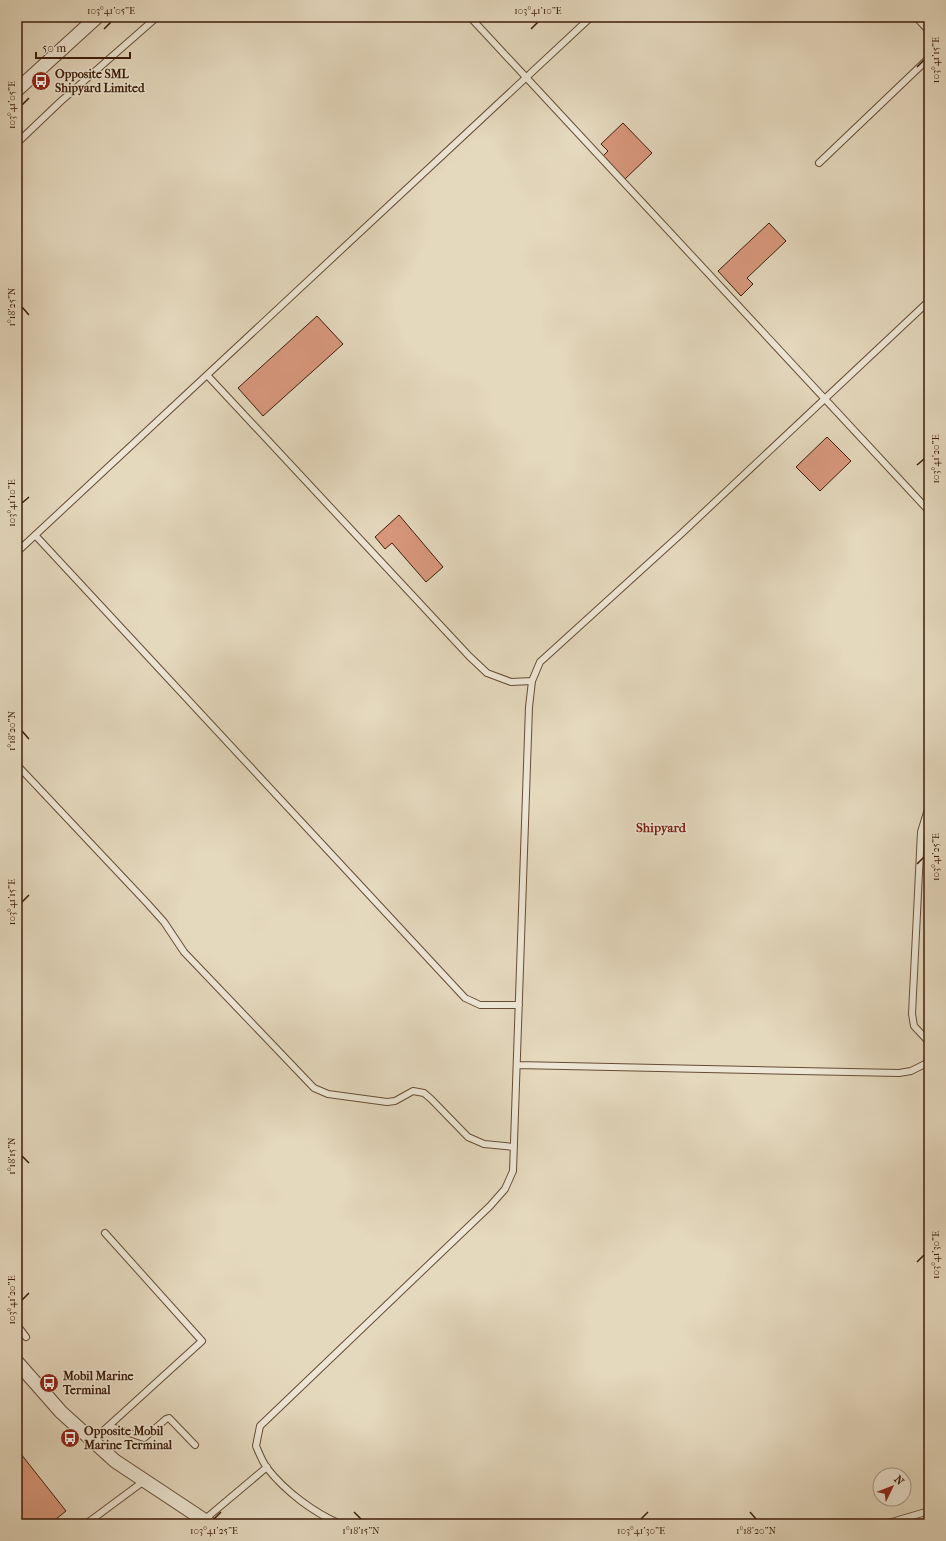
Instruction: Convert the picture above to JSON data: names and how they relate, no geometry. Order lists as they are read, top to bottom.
{
  "districts": ["Shipyard"],
  "places": {
    "bus stop": ["Opposite SML Shipyard Limited", "Mobil Marine Terminal", "Opposite Mobil Marine Terminal"]
  },
  "scale_bar": "50 m",
  "north": "top right",
  "coordinates": [
    "103°41'05\"E",
    "103°41'10\"E",
    "103°41'15\"E",
    "1°18'25\"N",
    "103°41'20\"E",
    "1°18'20\"N",
    "103°41'25\"E",
    "1°18'15\"N",
    "103°41'30\"E"
  ]
}
